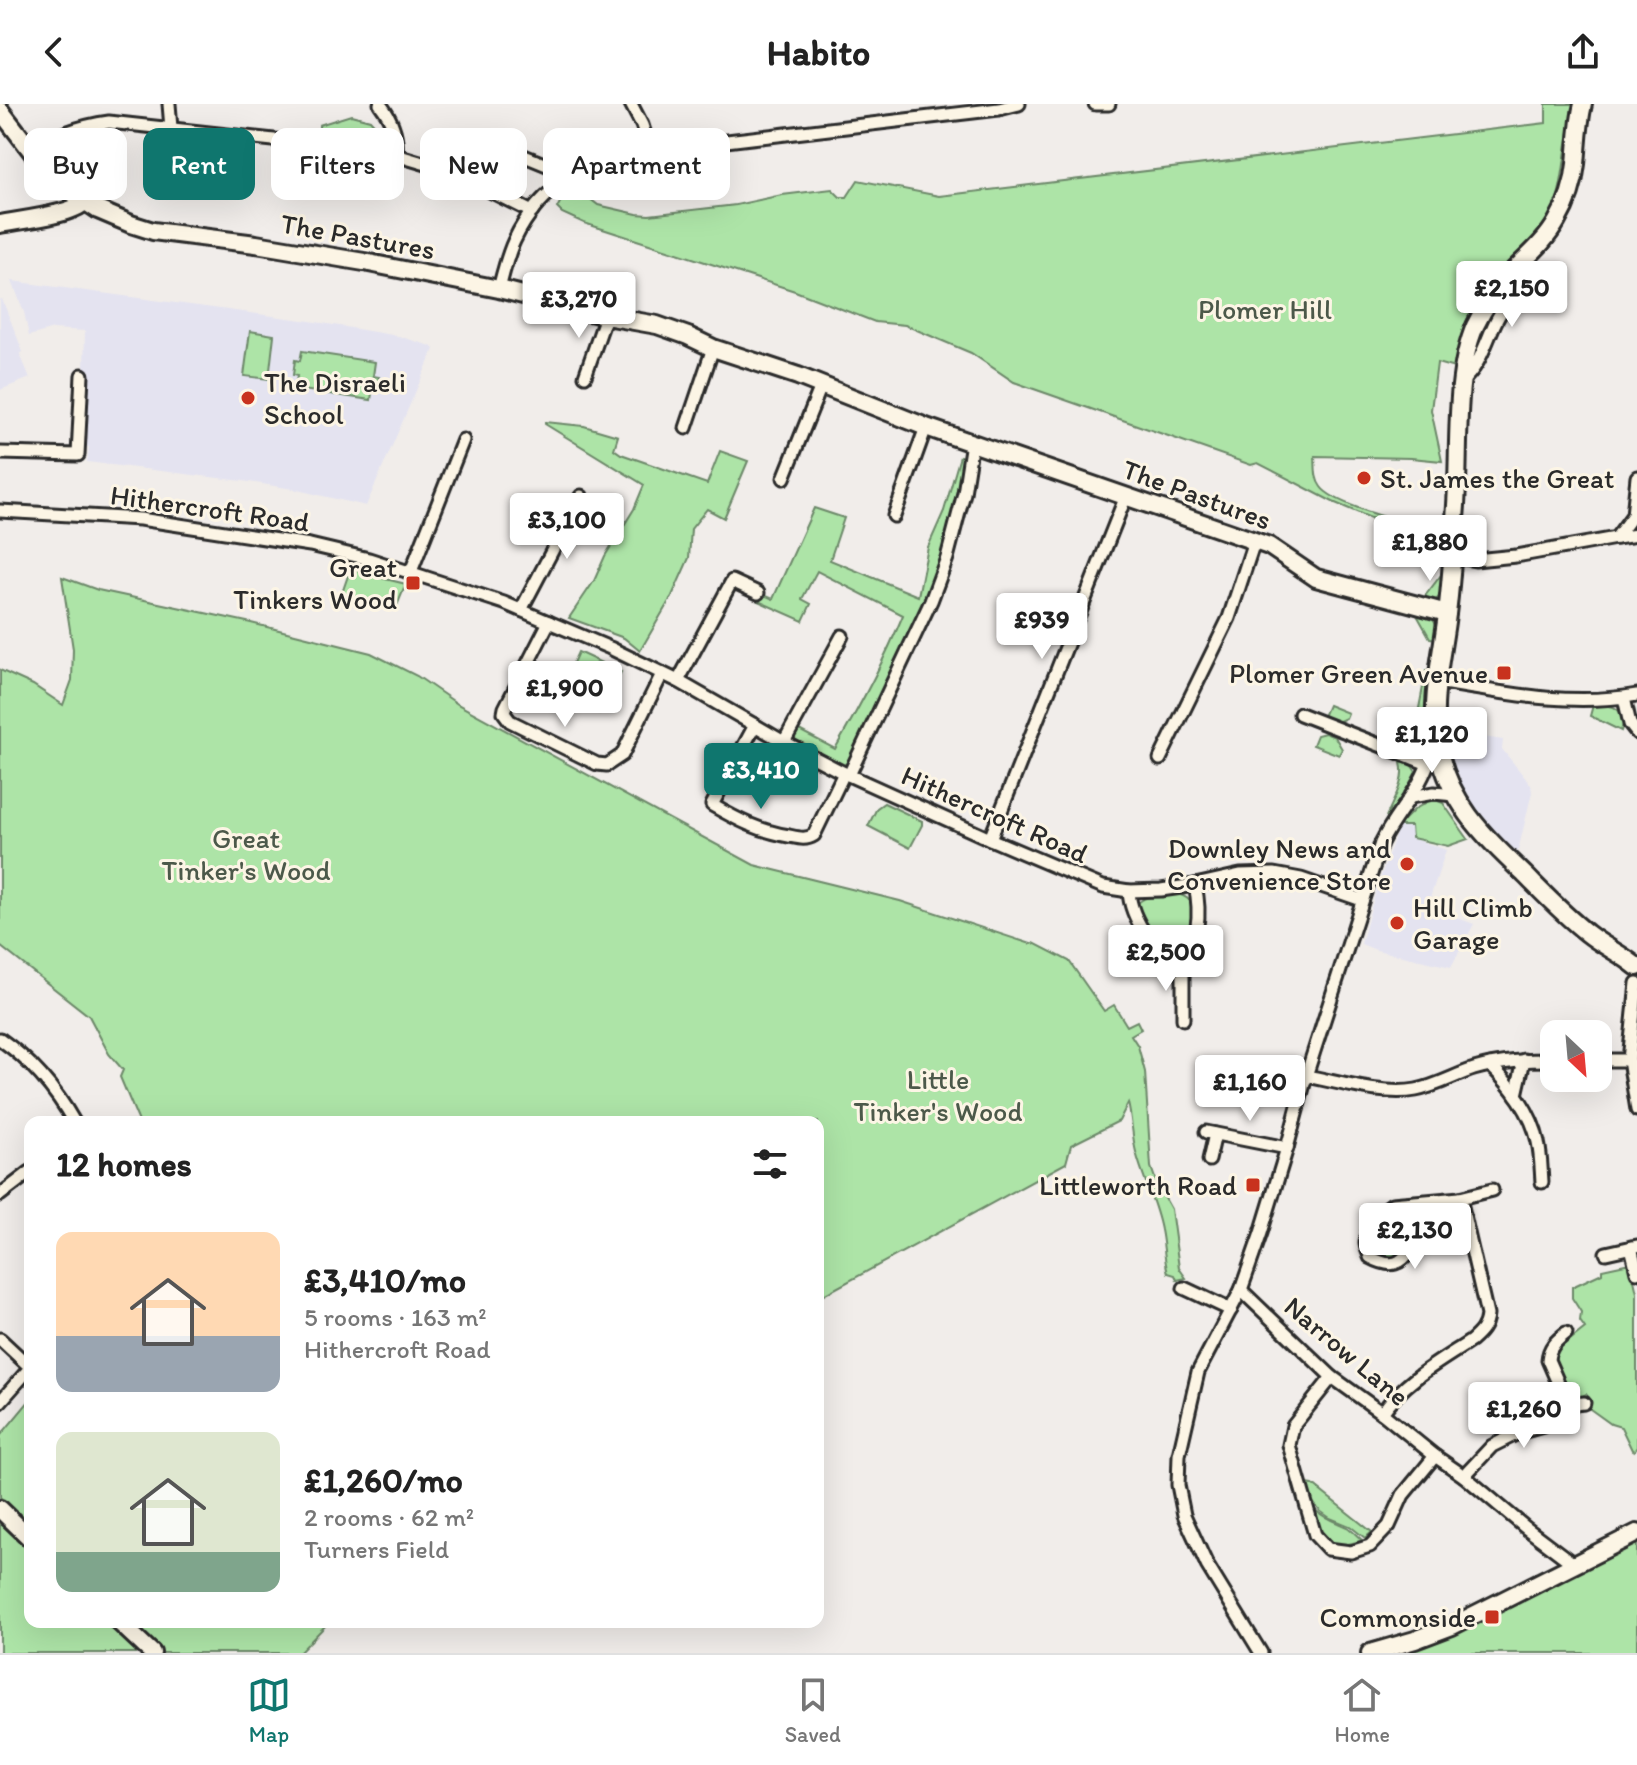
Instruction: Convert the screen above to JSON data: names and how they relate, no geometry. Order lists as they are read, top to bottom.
{
  "streets": {
    "street": ["The Pastures", "Hithercroft Road", "Narrow Lane"]
  },
  "parks": ["Plomer Hill", "Great Tinker's Wood", "Little Tinker's Wood"],
  "places": {
    "other": [
      "The Disraeli School",
      "St. James the Great",
      "Downley News and Convenience Store",
      "Hill Climb Garage"
    ],
    "transit": [
      "Great Tinkers Wood",
      "Plomer Green Avenue",
      "Littleworth Road",
      "Commonside"
    ]
  },
  "north": "bottom right",
  "page": {
    "header": "Habito",
    "chip": [
      "Buy",
      "Rent",
      "Filters",
      "New",
      "Apartment"
    ],
    "price": [
      "£2,150",
      "£3,270",
      "£3,100",
      "£1,880",
      "£939",
      "£1,900",
      "£1,120",
      "£3,410",
      "£2,500",
      "£1,160",
      "£2,130",
      "£1,260"
    ],
    "heading": "12 homes",
    "list": [
      {
        "name": "£3,410/mo",
        "note": "5 rooms · 163 m² · Hithercroft Road"
      },
      {
        "name": "£1,260/mo",
        "note": "2 rooms · 62 m² · Turners Field"
      }
    ],
    "tabs": ["Map", "Saved", "Home"]
  }
}
